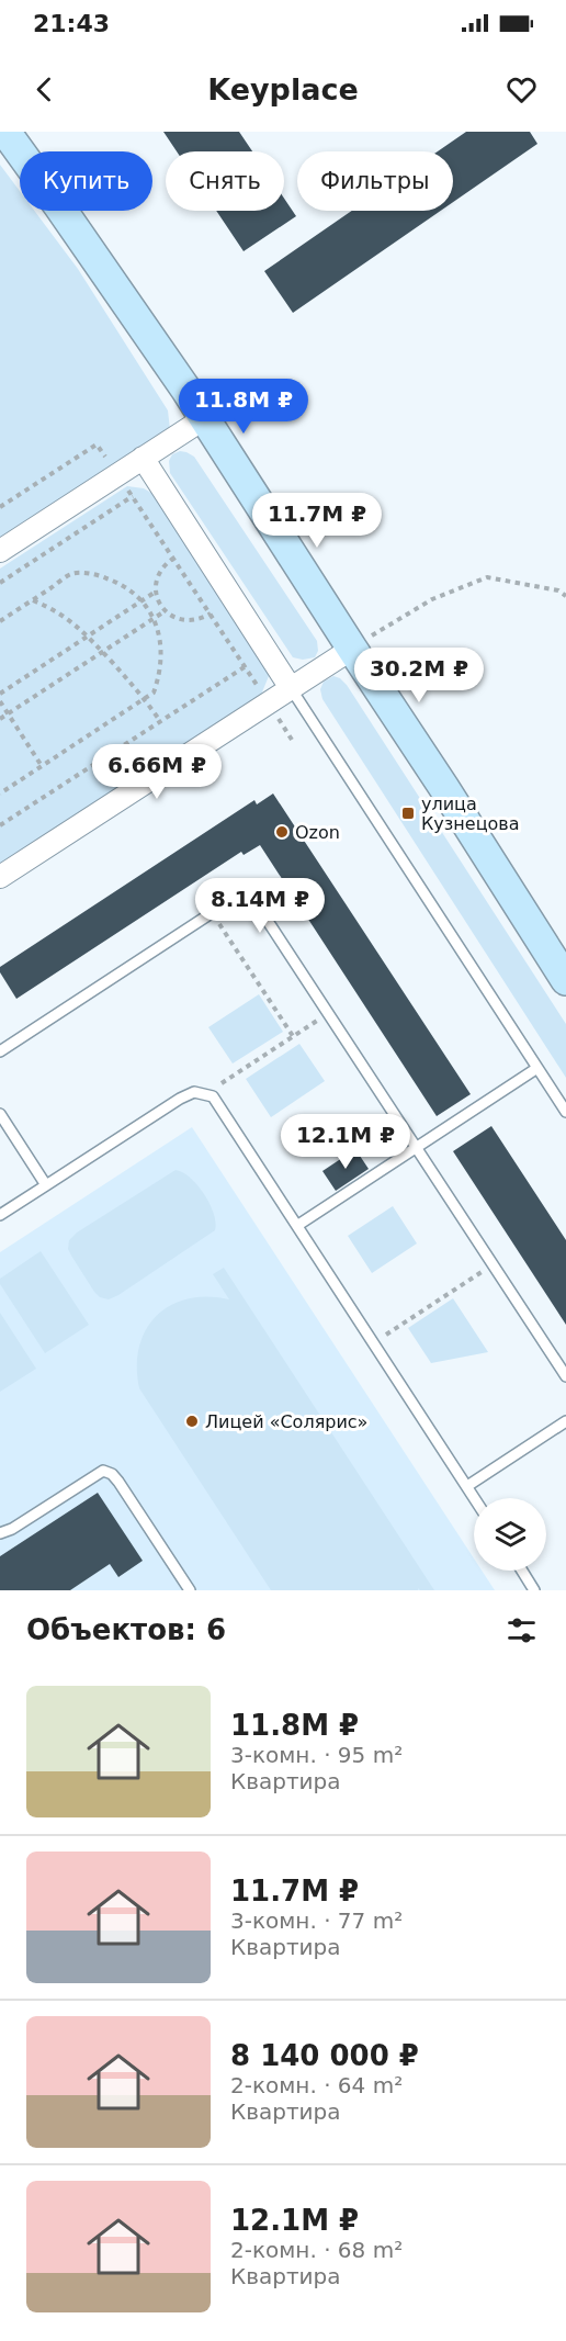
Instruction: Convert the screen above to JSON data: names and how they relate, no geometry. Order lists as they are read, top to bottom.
{
  "places": {
    "transit": ["улица Кузнецова"],
    "other": ["Ozon", "Лицей «Солярис»"]
  },
  "page": {
    "status": "21:43",
    "header": "Keyplace",
    "chip": ["Купить", "Снять", "Фильтры"],
    "price": [
      "11.8M ₽",
      "11.7M ₽",
      "30.2M ₽",
      "6.66M ₽",
      "8.14M ₽",
      "12.1M ₽"
    ],
    "heading": "Объектов: 6",
    "list": [
      {
        "name": "11.8M ₽",
        "note": "3-комн. · 95 m² · Квартира"
      },
      {
        "name": "11.7M ₽",
        "note": "3-комн. · 77 m² · Квартира"
      },
      {
        "name": "8 140 000 ₽",
        "note": "2-комн. · 64 m² · Квартира"
      },
      {
        "name": "12.1M ₽",
        "note": "2-комн. · 68 m² · Квартира"
      }
    ]
  }
}
